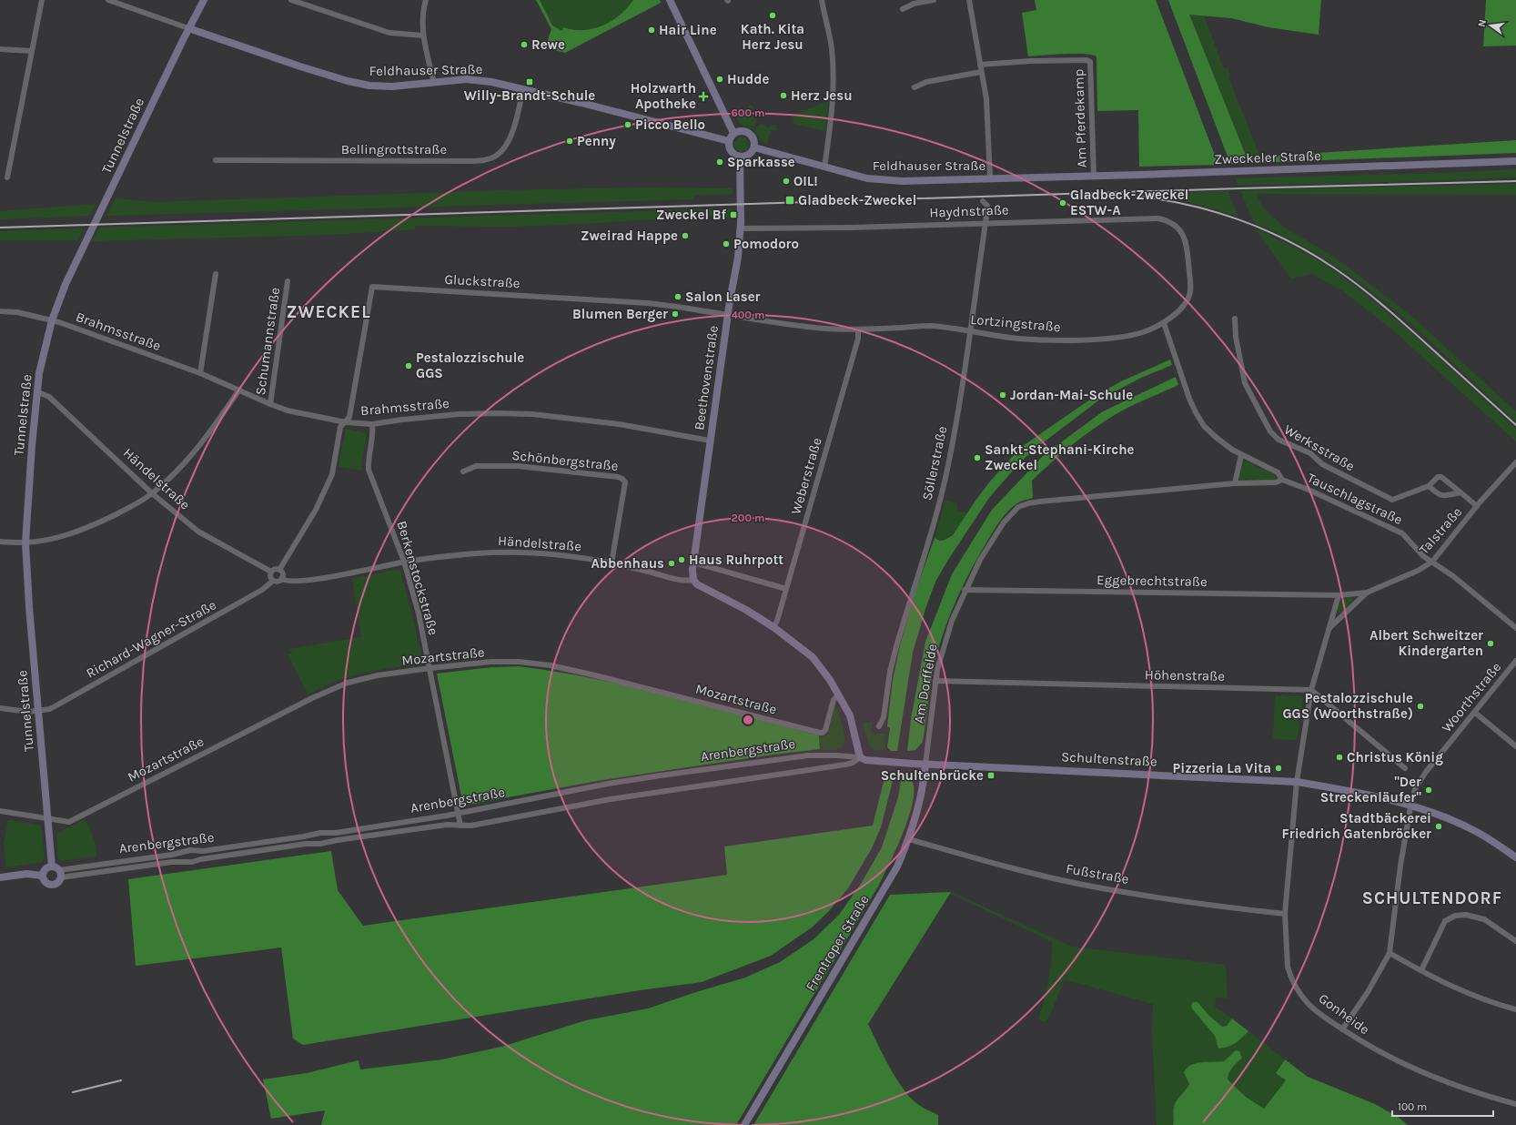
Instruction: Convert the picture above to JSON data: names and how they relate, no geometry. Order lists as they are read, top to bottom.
{
  "streets": {
    "street": [
      "Feldhauser Straße",
      "Am Pferdekamp",
      "Tunnelstraße",
      "Bellingrottstraße",
      "Zweckeler Straße",
      "Haydnstraße",
      "Gluckstraße",
      "Lortzingstraße",
      "Brahmsstraße",
      "Schumannstraße",
      "Beethovenstraße",
      "Werksstraße",
      "Schönbergstraße",
      "Söllerstraße",
      "Weberstraße",
      "Händelstraße",
      "Tauschlagstraße",
      "Talstraße",
      "Berkenstockstraße",
      "Eggebrechtstraße",
      "Richard-Wagner-Straße",
      "Mozartstraße",
      "Höhenstraße",
      "Am Dorffelde",
      "Woorthstraße",
      "Arenbergstraße",
      "Schultenstraße",
      "Fußstraße",
      "Frentroper Straße",
      "Gonheide"
    ]
  },
  "crossings": [
    ["Feldhauser Straße", "Tunnelstraße"],
    ["Feldhauser Straße", "Bellingrottstraße"],
    ["Feldhauser Straße", "Zweckeler Straße"],
    ["Feldhauser Straße", "Beethovenstraße"],
    ["Am Pferdekamp", "Zweckeler Straße"],
    ["Tunnelstraße", "Brahmsstraße"],
    ["Tunnelstraße", "Händelstraße"],
    ["Tunnelstraße", "Richard-Wagner-Straße"],
    ["Tunnelstraße", "Mozartstraße"],
    ["Tunnelstraße", "Arenbergstraße"],
    ["Haydnstraße", "Lortzingstraße"],
    ["Haydnstraße", "Beethovenstraße"],
    ["Haydnstraße", "Söllerstraße"],
    ["Gluckstraße", "Lortzingstraße"],
    ["Gluckstraße", "Brahmsstraße"],
    ["Gluckstraße", "Beethovenstraße"],
    ["Lortzingstraße", "Beethovenstraße"],
    ["Lortzingstraße", "Söllerstraße"],
    ["Lortzingstraße", "Weberstraße"],
    ["Lortzingstraße", "Tauschlagstraße"],
    ["Brahmsstraße", "Schumannstraße"],
    ["Brahmsstraße", "Beethovenstraße"],
    ["Brahmsstraße", "Berkenstockstraße"],
    ["Beethovenstraße", "Händelstraße"],
    ["Werksstraße", "Talstraße"],
    ["Schönbergstraße", "Händelstraße"],
    ["Händelstraße", "Berkenstockstraße"],
    ["Händelstraße", "Richard-Wagner-Straße"],
    ["Tauschlagstraße", "Talstraße"],
    ["Tauschlagstraße", "Eggebrechtstraße"],
    ["Tauschlagstraße", "Am Dorffelde"],
    ["Talstraße", "Eggebrechtstraße"],
    ["Berkenstockstraße", "Mozartstraße"],
    ["Berkenstockstraße", "Arenbergstraße"],
    ["Eggebrechtstraße", "Am Dorffelde"],
    ["Höhenstraße", "Am Dorffelde"],
    ["Am Dorffelde", "Arenbergstraße"],
    ["Am Dorffelde", "Schultenstraße"],
    ["Am Dorffelde", "Frentroper Straße"],
    ["Woorthstraße", "Schultenstraße"],
    ["Woorthstraße", "Gonheide"],
    ["Arenbergstraße", "Schultenstraße"],
    ["Arenbergstraße", "Frentroper Straße"],
    ["Schultenstraße", "Frentroper Straße"],
    ["Schultenstraße", "Gonheide"],
    ["Fußstraße", "Frentroper Straße"],
    ["Fußstraße", "Gonheide"]
  ],
  "districts": ["ZWECKEL", "SCHULTENDORF"],
  "places": {
    "other": [
      "Kath. Kita Herz Jesu",
      "Hair Line",
      "Rewe",
      "Hudde",
      "Herz Jesu",
      "Picco Bello",
      "Penny",
      "Sparkasse",
      "OIL!",
      "Gladbeck-Zweckel ESTW-A",
      "Zweirad Happe",
      "Pomodoro",
      "Salon Laser",
      "Blumen Berger",
      "Pestalozzischule GGS",
      "Jordan-Mai-Schule",
      "Sankt-Stephani-Kirche Zweckel",
      "Haus Ruhrpott",
      "Abbenhaus",
      "Albert Schweitzer Kindergarten",
      "Pestalozzischule GGS (Woorthstraße)",
      "Christus König",
      "Pizzeria La Vita",
      "\"Der Streckenläufer\"",
      "Stadtbäckerei Friedrich Gatenbröcker"
    ],
    "transit": [
      "Willy-Brandt-Schule",
      "Gladbeck-Zweckel",
      "Zweckel Bf",
      "Schultenbrücke"
    ],
    "health": ["Holzwarth Apotheke"]
  },
  "scale_bar": "100 m",
  "north": "left",
  "rings": ["600 m", "400 m", "200 m"]
}
